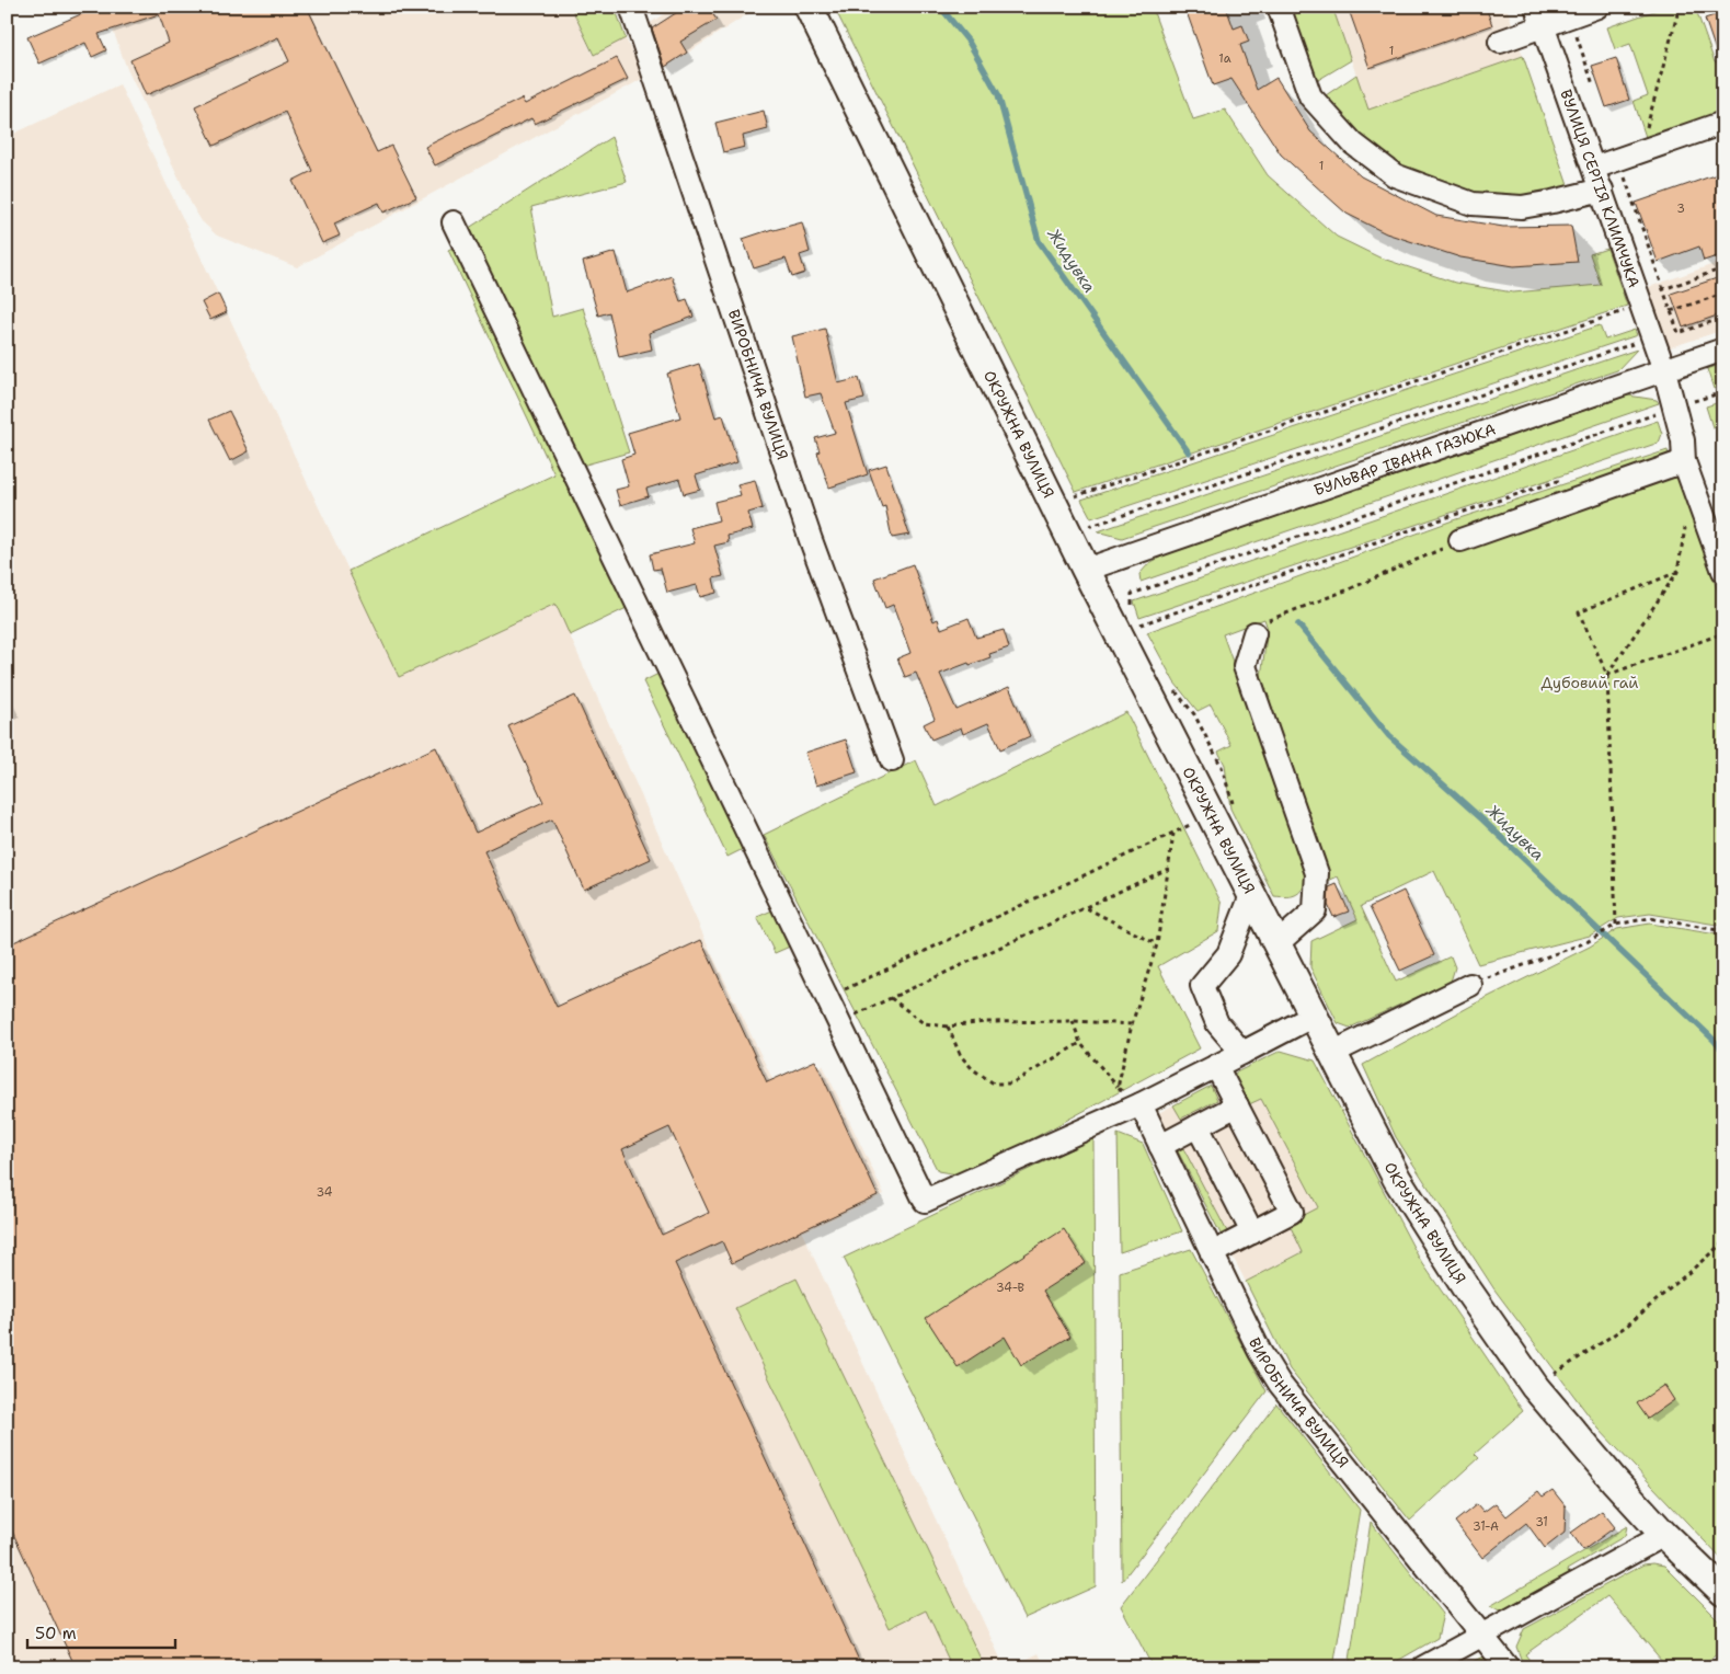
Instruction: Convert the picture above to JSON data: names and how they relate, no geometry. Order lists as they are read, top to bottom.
{
  "streets": {
    "main road": ["ОКРУЖНА ВУЛИЦЯ"],
    "street": ["ВУЛИЦЯ СЕРГІЯ КЛИМЧУКА", "ВИРОБНИЧА ВУЛИЦЯ", "БУЛЬВАР ІВАНА ГАЗЮКА"]
  },
  "crossings": [
    ["ВУЛИЦЯ СЕРГІЯ КЛИМЧУКА", "БУЛЬВАР ІВАНА ГАЗЮКА"],
    ["ОКРУЖНА ВУЛИЦЯ", "БУЛЬВАР ІВАНА ГАЗЮКА"]
  ],
  "water": ["Жидувка"],
  "parks": ["Дубовий гай"],
  "house_numbers": [
    "1",
    "1а",
    "1",
    "3",
    "34",
    "34-В",
    "31",
    "31-А"
  ],
  "scale_bar": "50 m"
}
